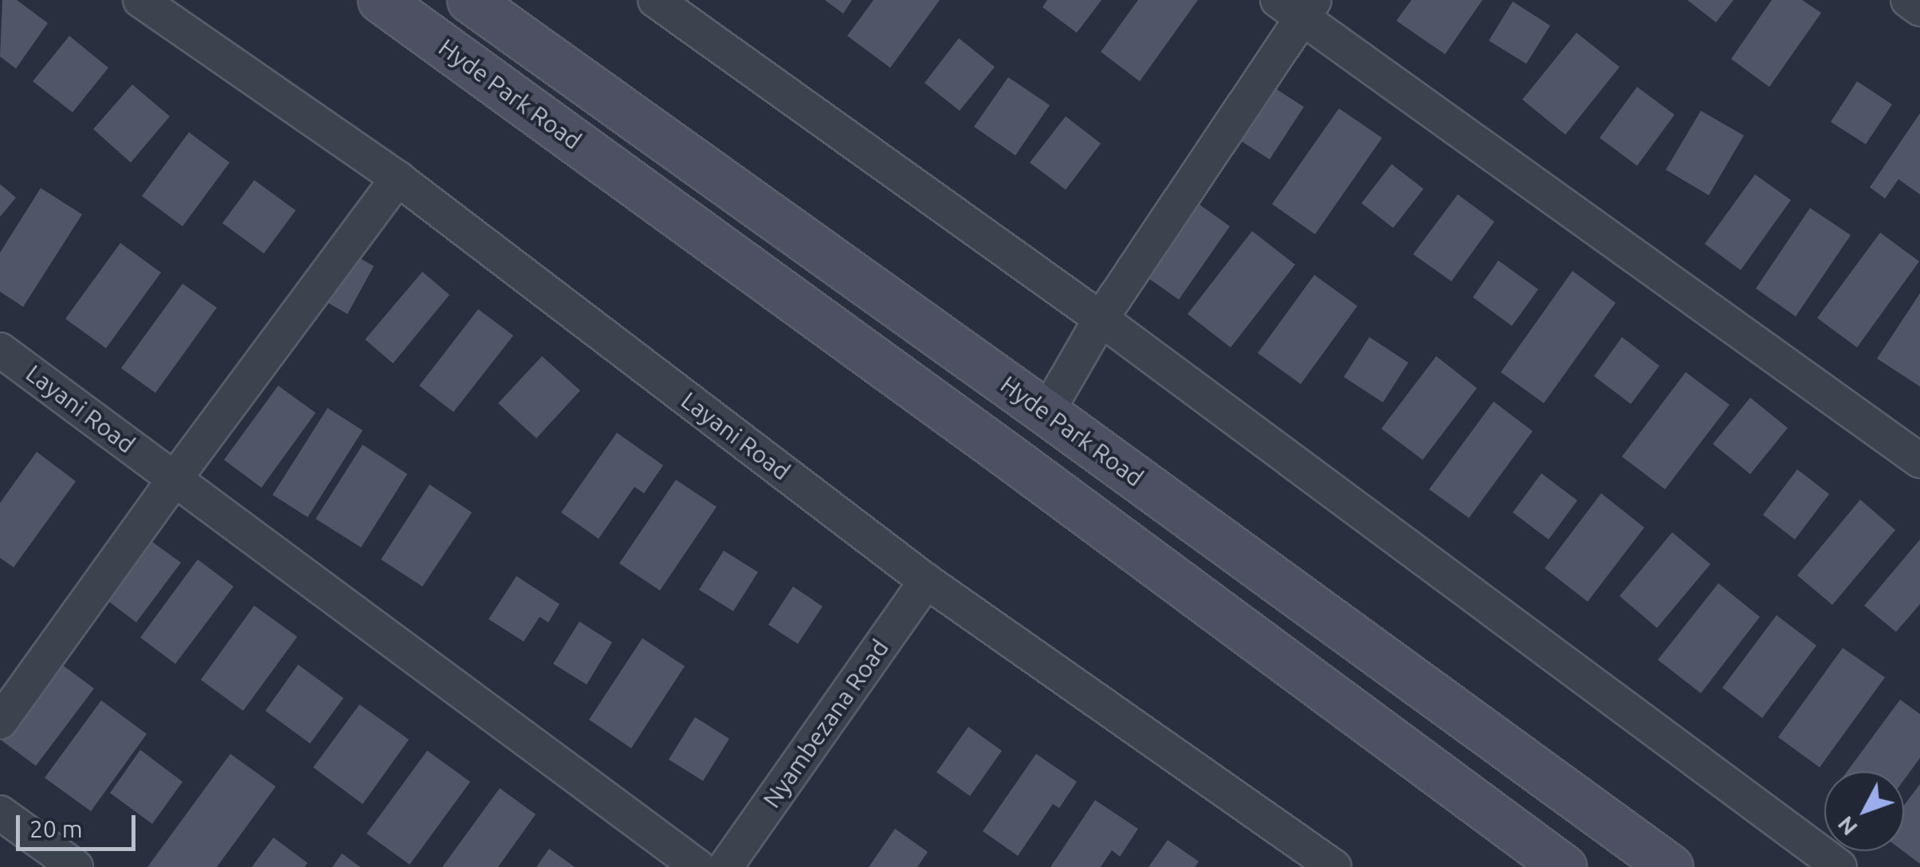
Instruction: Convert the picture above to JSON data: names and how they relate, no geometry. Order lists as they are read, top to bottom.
{
  "streets": {
    "street": ["Hyde Park Road", "Layani Road", "Nyambezana Road"]
  },
  "crossings": [
    ["Layani Road", "Nyambezana Road"]
  ],
  "scale_bar": "20 m",
  "north": "bottom left"
}
